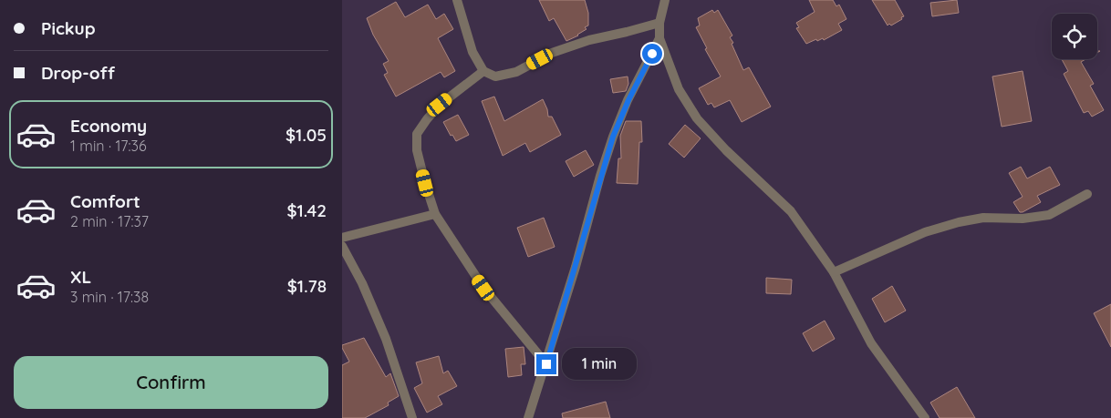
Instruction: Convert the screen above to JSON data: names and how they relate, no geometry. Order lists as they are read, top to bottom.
{
  "page": {
    "banner": ["Pickup", "Drop-off"],
    "list": [
      {
        "name": "Economy",
        "note": "1 min · 17:36",
        "value": "$1.05"
      },
      {
        "name": "Comfort",
        "note": "2 min · 17:37",
        "value": "$1.42"
      },
      {
        "name": "XL",
        "note": "3 min · 17:38",
        "value": "$1.78"
      }
    ],
    "buttons": "Confirm",
    "bubble": "1 min"
  }
}
